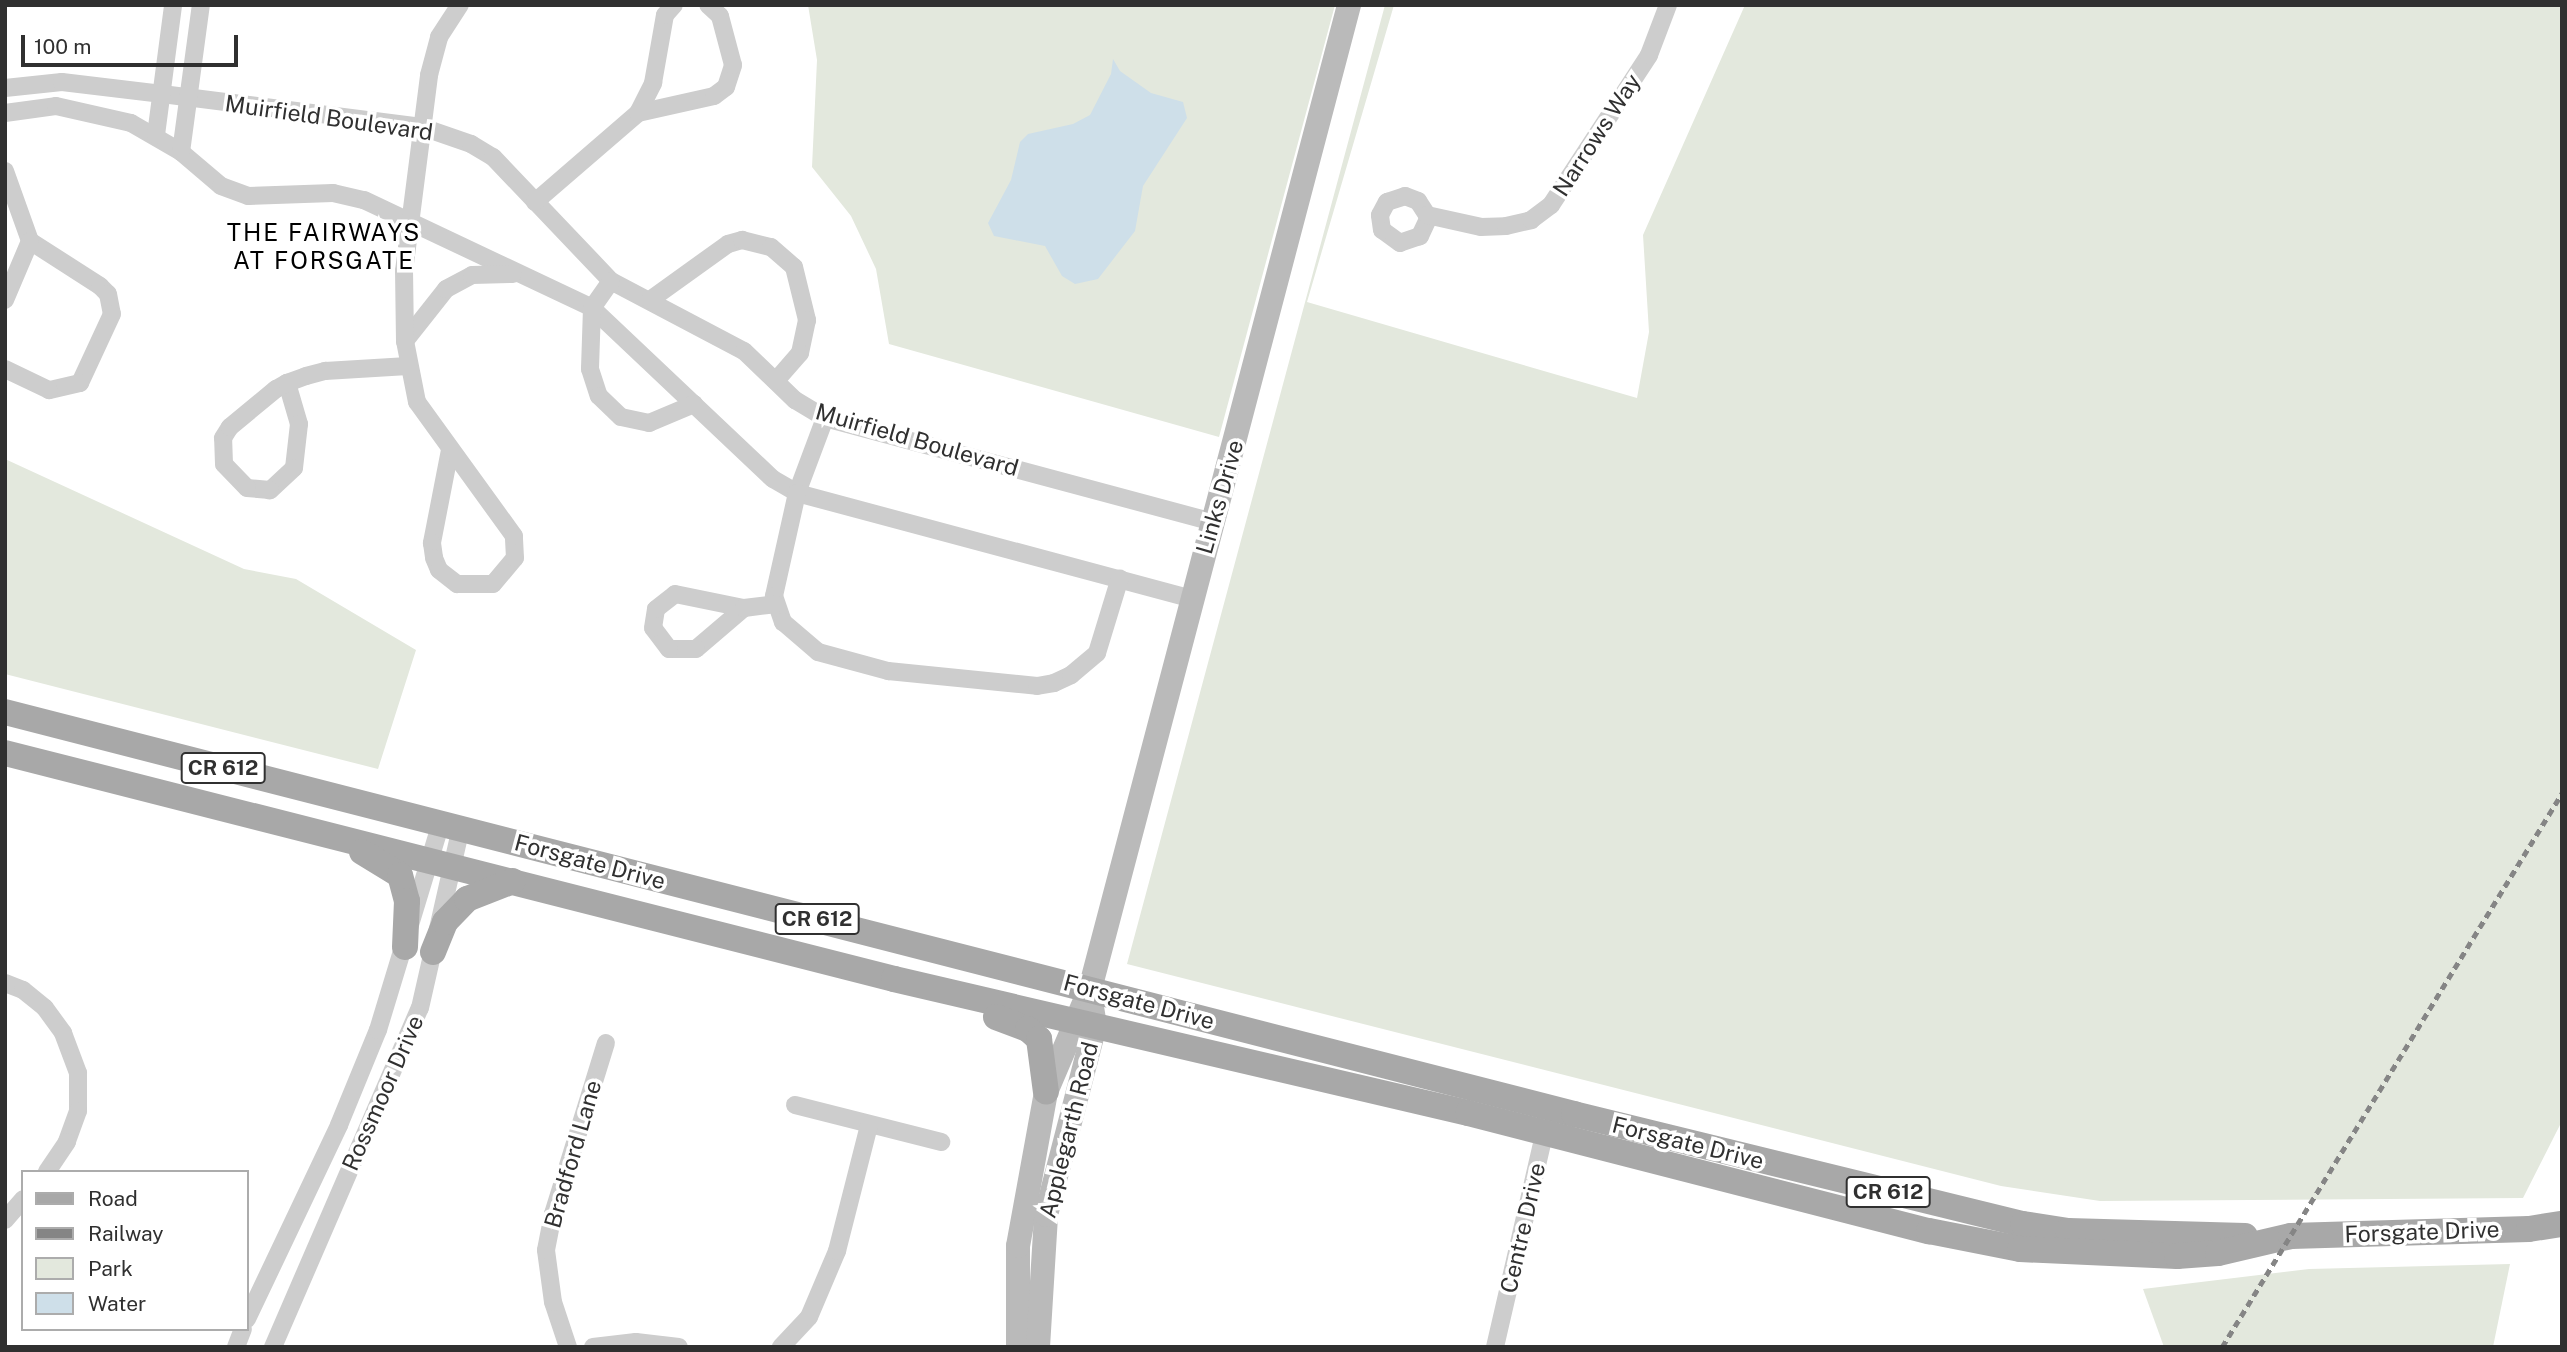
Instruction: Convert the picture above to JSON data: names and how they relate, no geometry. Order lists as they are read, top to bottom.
{
  "streets": {
    "main road": ["CR 612", "Forsgate Drive"],
    "street": [
      "Muirfield Boulevard",
      "Narrows Way",
      "Links Drive",
      "Rossmoor Drive",
      "Applegarth Road",
      "Bradford Lane",
      "Centre Drive"
    ]
  },
  "crossings": [
    ["Muirfield Boulevard", "Links Drive"],
    ["Links Drive", "Forsgate Drive"],
    ["Links Drive", "Applegarth Road"],
    ["Forsgate Drive", "Rossmoor Drive"],
    ["Forsgate Drive", "Applegarth Road"],
    ["Forsgate Drive", "Centre Drive"]
  ],
  "districts": ["THE FAIRWAYS AT FORSGATE"],
  "legend": [
    "Road",
    "Railway",
    "Park",
    "Water"
  ],
  "scale_bar": "100 m"
}
